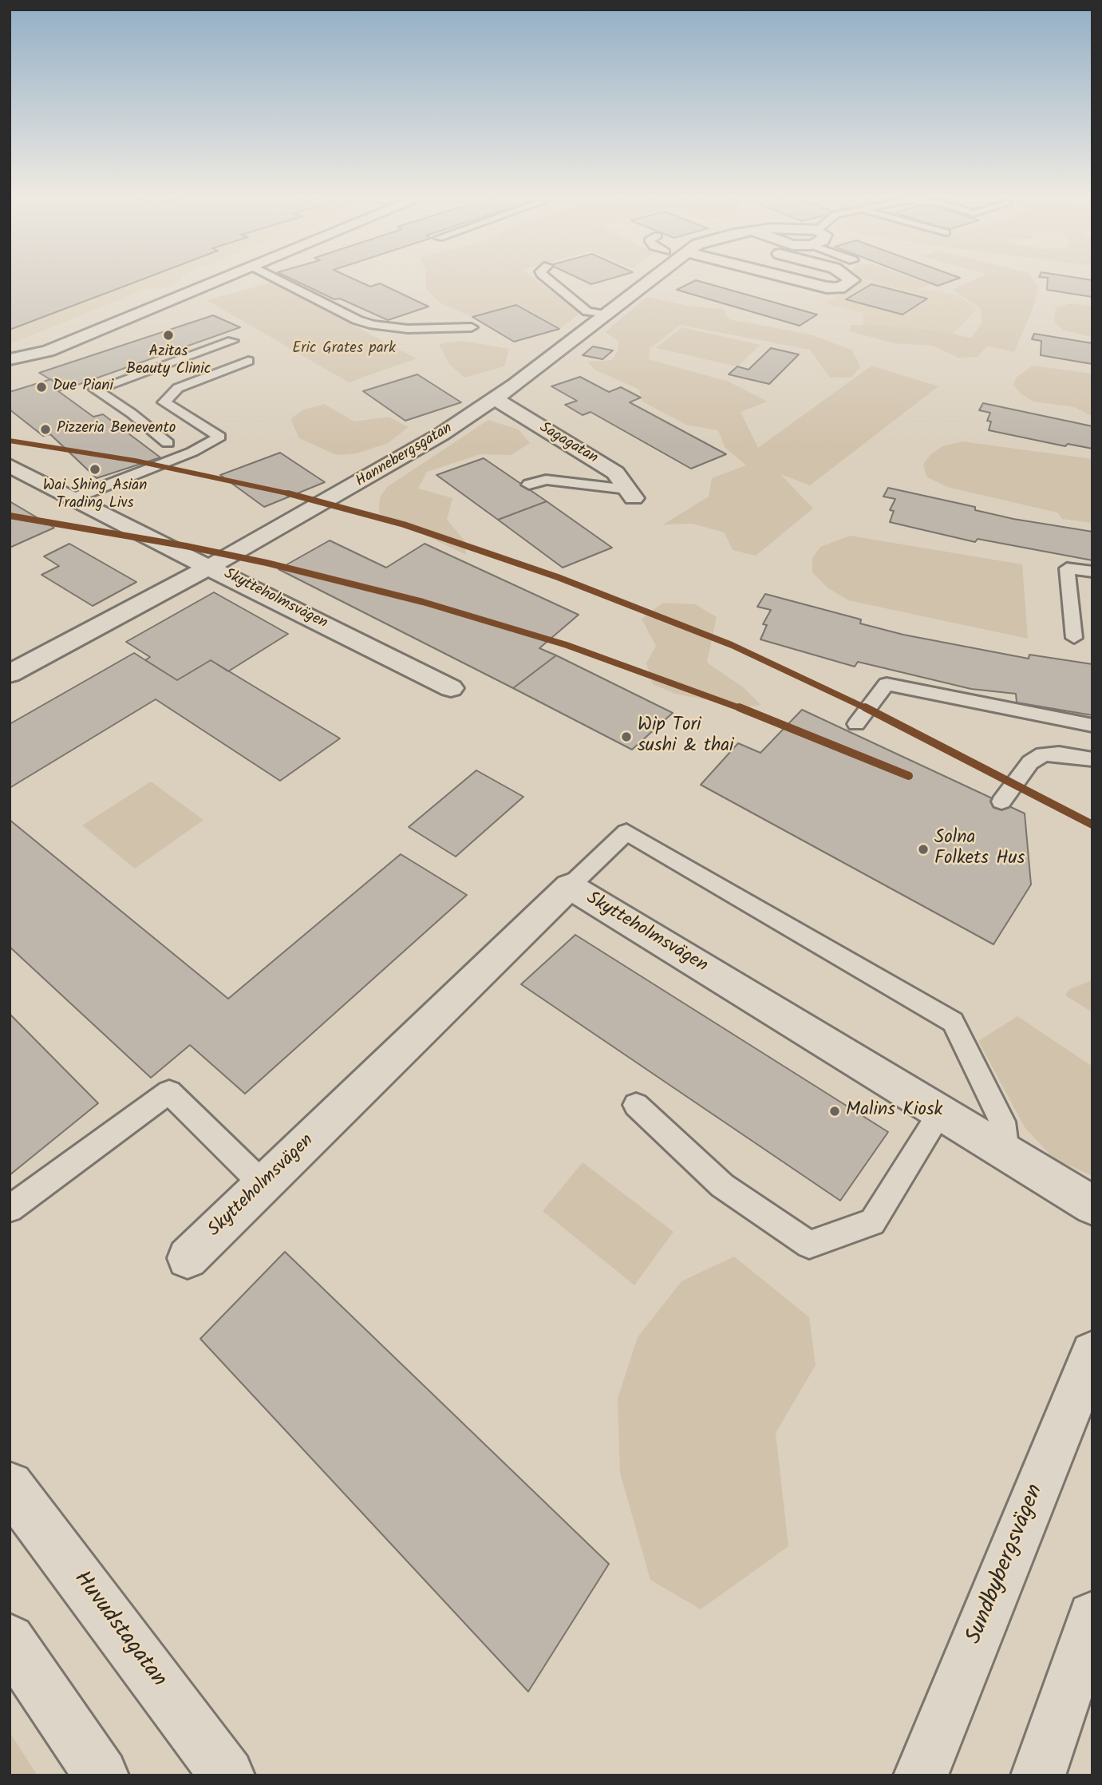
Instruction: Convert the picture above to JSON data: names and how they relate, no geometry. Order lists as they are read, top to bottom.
{
  "streets": {
    "street": [
      "Sagagatan",
      "Hannebergsgatan",
      "Skytteholmsvägen",
      "Sundbybergsvägen",
      "Huvudstagatan"
    ]
  },
  "crossings": [
    ["Sagagatan", "Hannebergsgatan"],
    ["Hannebergsgatan", "Skytteholmsvägen"]
  ],
  "parks": ["Eric Grates park"],
  "places": [
    "Azitas Beauty Clinic",
    "Due Piani",
    "Pizzeria Benevento",
    "Wai Shing Asian Trading Livs",
    "Wip Tori sushi & thai",
    "Solna Folkets Hus",
    "Malins Kiosk"
  ]
}
